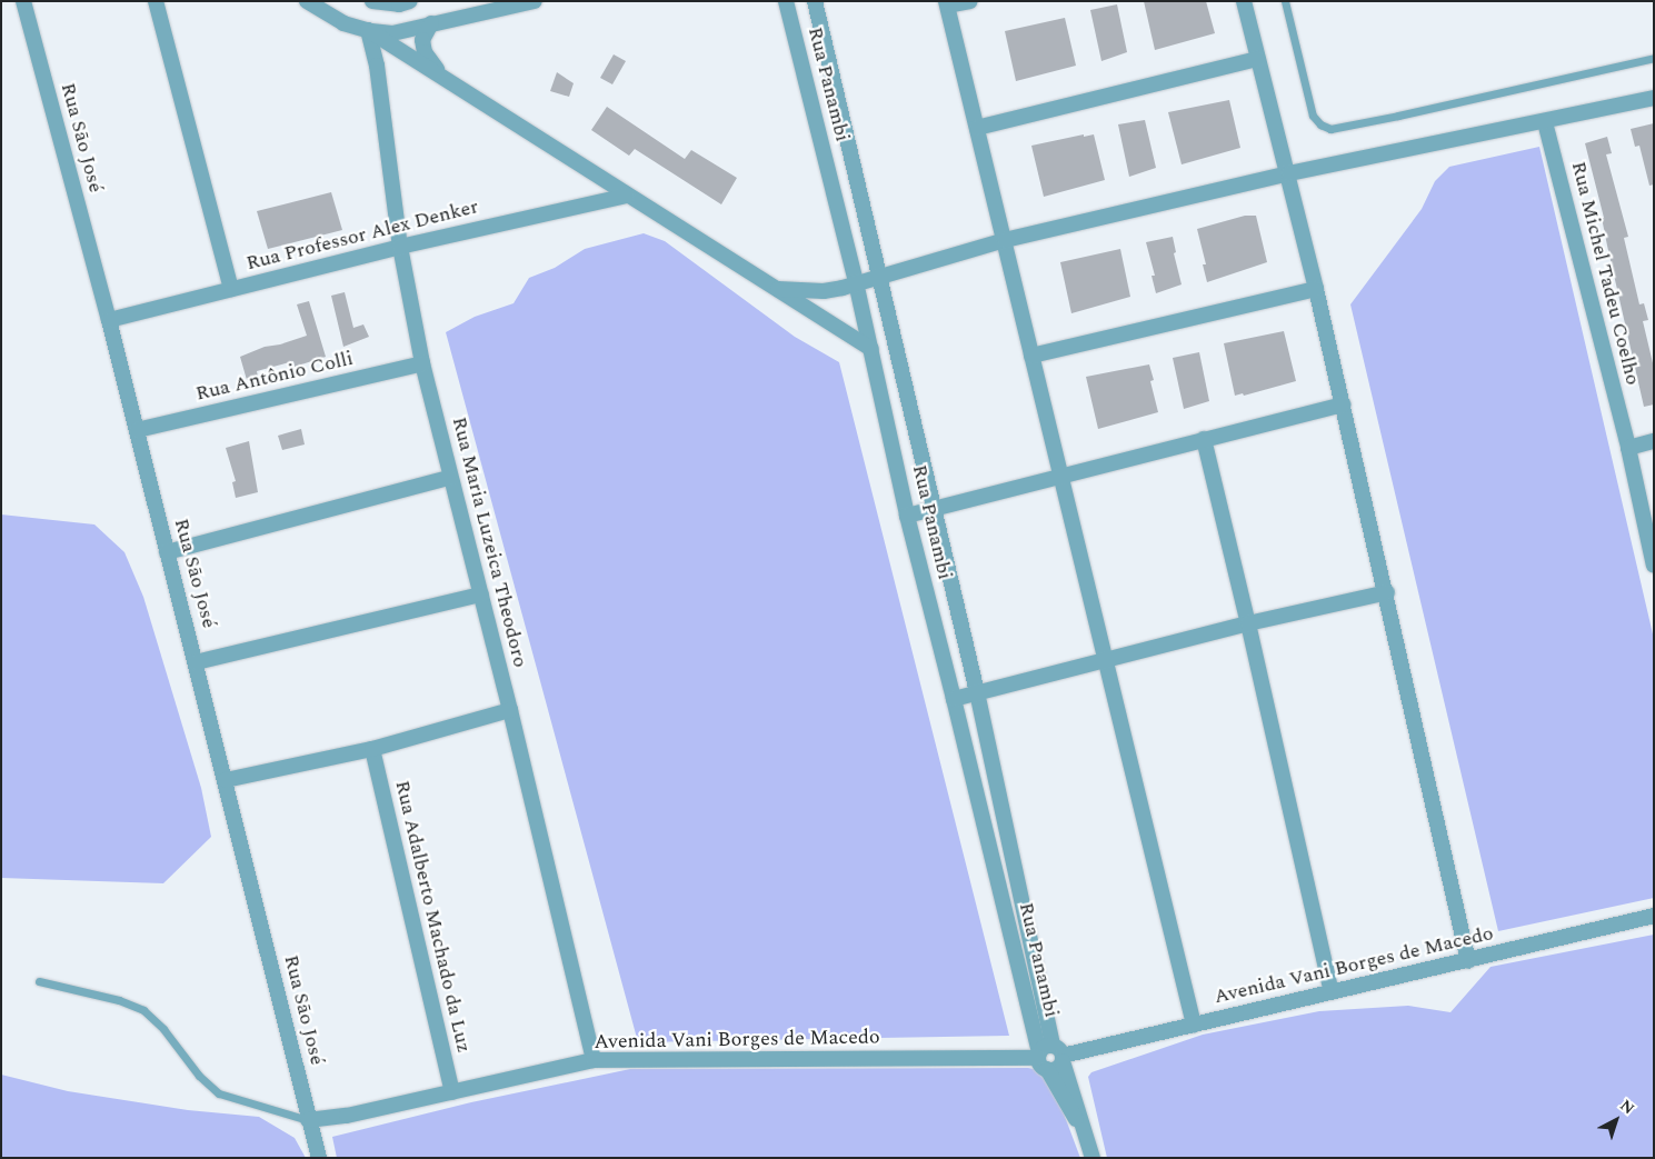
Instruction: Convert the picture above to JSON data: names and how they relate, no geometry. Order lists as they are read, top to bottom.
{
  "streets": {
    "street": [
      "Rua Panambi",
      "Rua São José",
      "Rua Professor Alex Denker",
      "Rua Michel Tadeu Coelho",
      "Rua Antônio Colli",
      "Rua Maria Luzeica Theodoro",
      "Rua Adalberto Machado da Luz",
      "Avenida Vani Borges de Macedo"
    ]
  },
  "crossings": [
    ["Rua Panambi", "Avenida Vani Borges de Macedo"],
    ["Rua São José", "Rua Professor Alex Denker"],
    ["Rua São José", "Rua Antônio Colli"],
    ["Rua São José", "Avenida Vani Borges de Macedo"],
    ["Rua Professor Alex Denker", "Rua Maria Luzeica Theodoro"],
    ["Rua Antônio Colli", "Rua Maria Luzeica Theodoro"],
    ["Rua Maria Luzeica Theodoro", "Avenida Vani Borges de Macedo"],
    ["Rua Adalberto Machado da Luz", "Avenida Vani Borges de Macedo"]
  ],
  "north": "top right"
}
